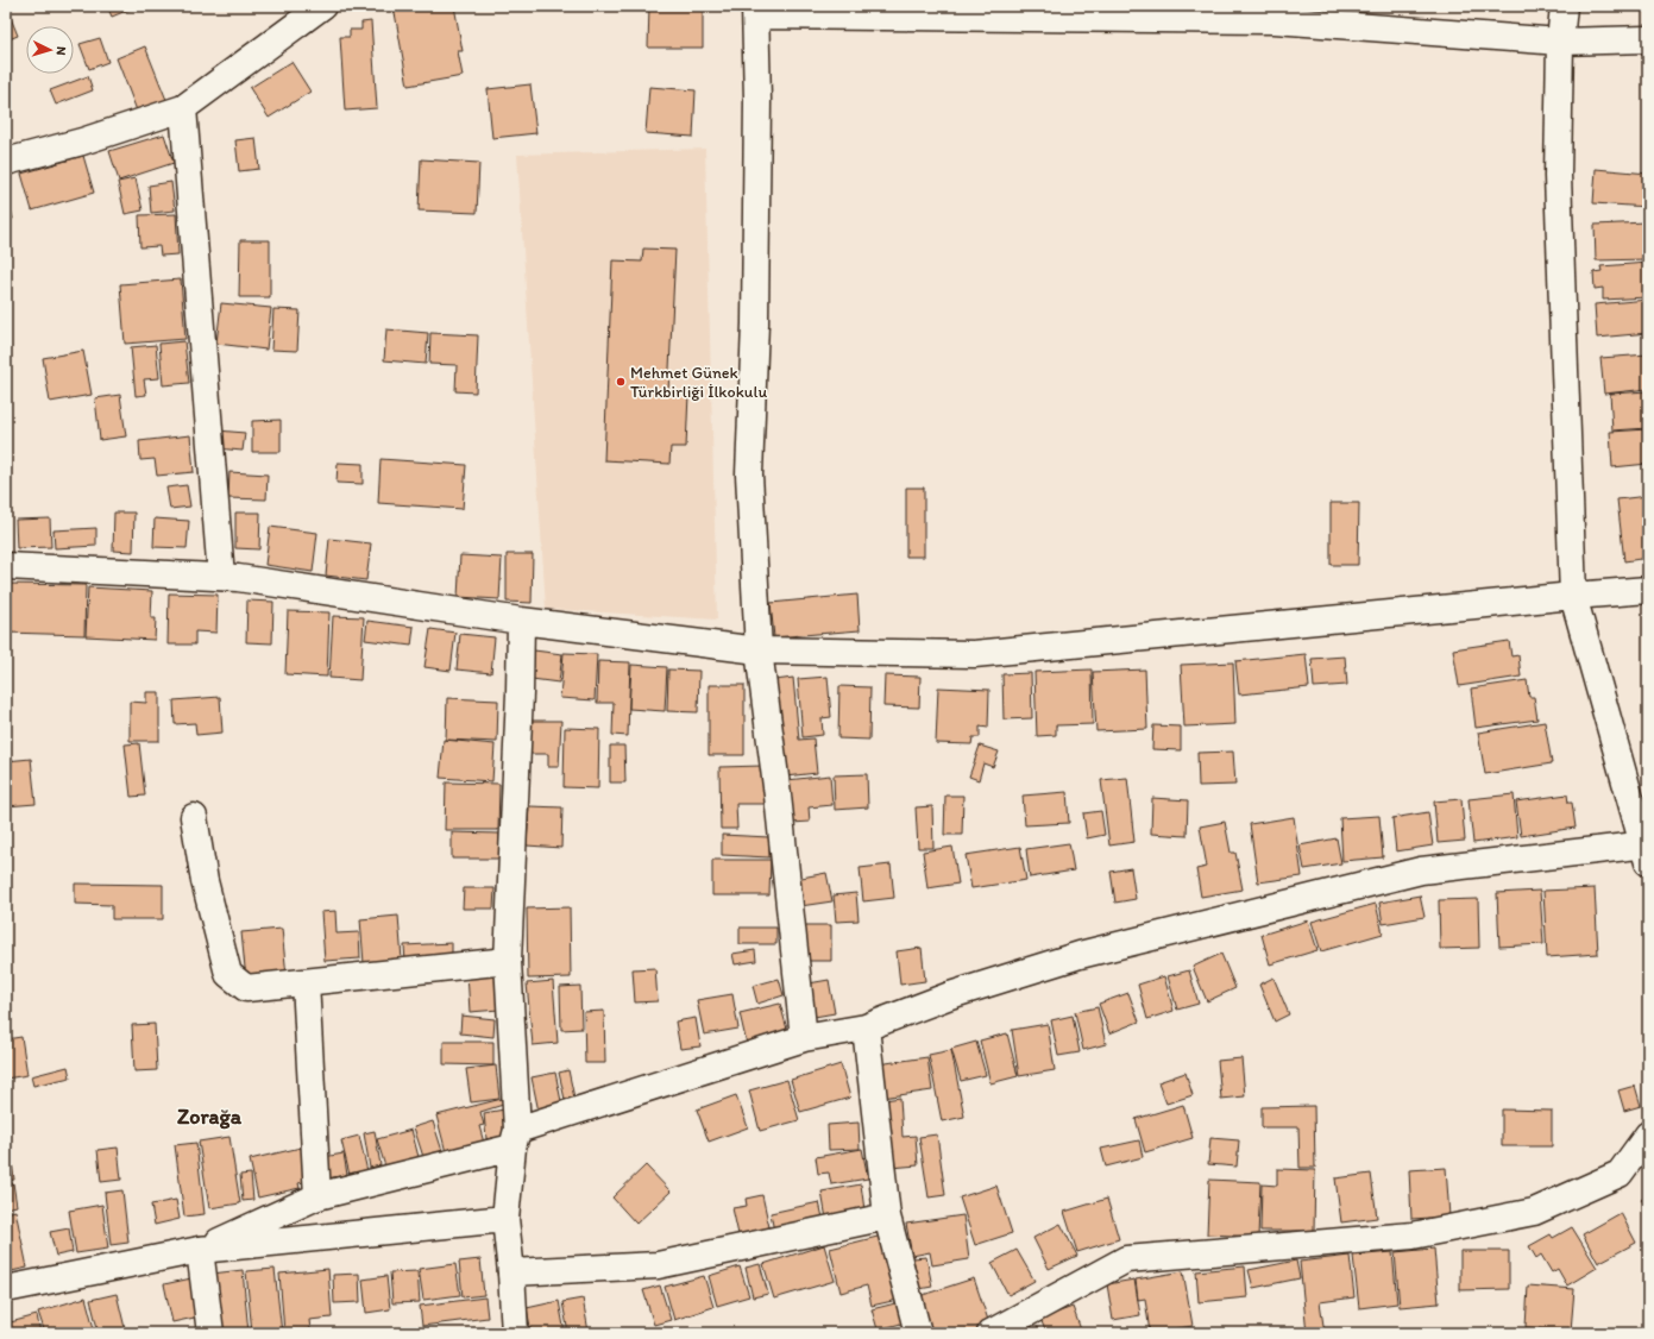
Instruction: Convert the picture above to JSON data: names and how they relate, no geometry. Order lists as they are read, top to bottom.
{
  "districts": ["Zorağa"],
  "places": ["Mehmet Günek Türkbirliği İlkokulu"],
  "north": "right"
}
